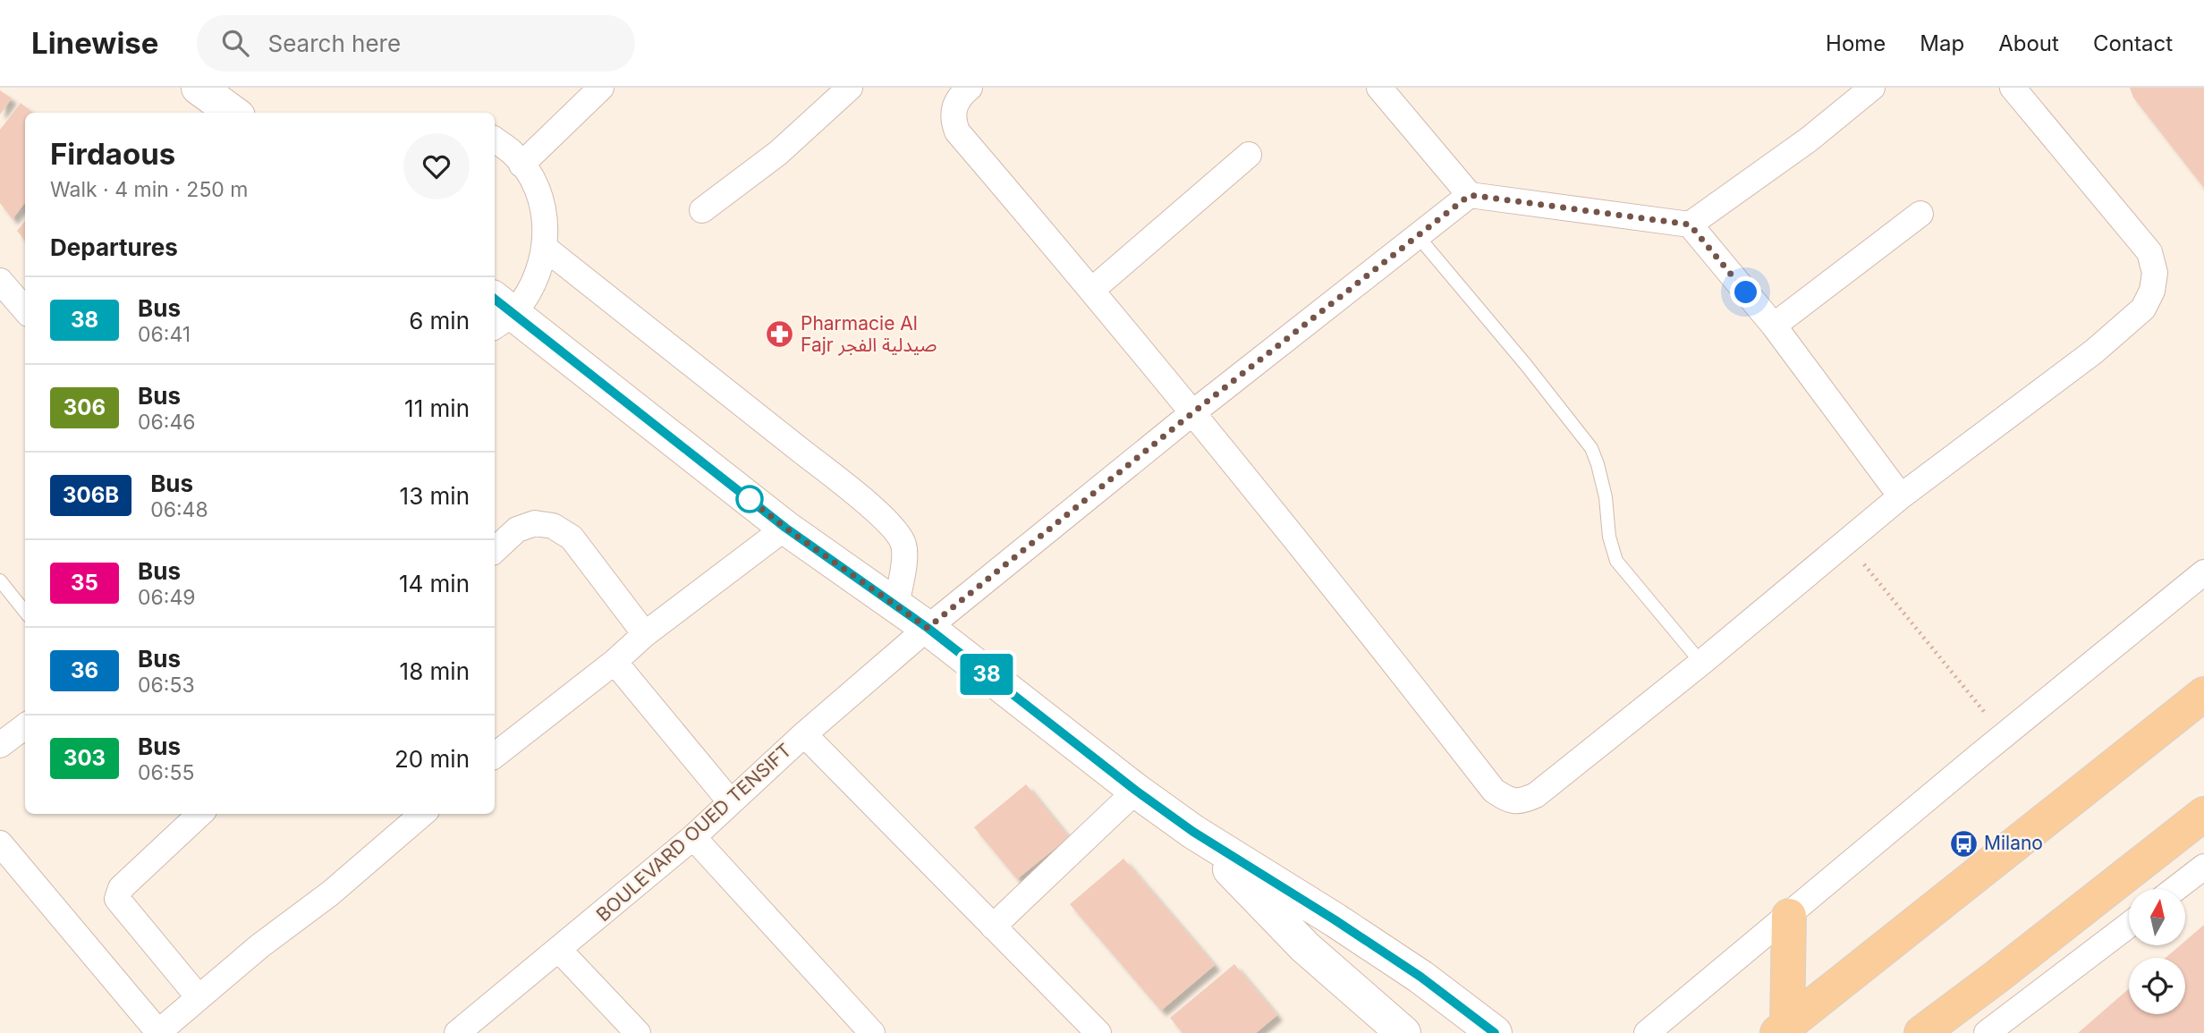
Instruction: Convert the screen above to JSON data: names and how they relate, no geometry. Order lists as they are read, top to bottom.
{
  "streets": {
    "street": ["BOULEVARD OUED TENSIFT"]
  },
  "places": {
    "pharmacy": ["Pharmacie Al Fajr صيدلية الفجر"],
    "bus stop": ["Milano"]
  },
  "lines": ["bus line 38"],
  "north": "top",
  "page": {
    "header": "Linewise",
    "search": "Search here",
    "nav": [
      "Home",
      "Map",
      "About",
      "Contact"
    ],
    "on_map": "38",
    "heading": [
      ["Firdaous", "Walk · 4 min · 250 m"],
      "Departures"
    ],
    "list": [
      {
        "mark": "38",
        "name": "Bus",
        "note": "06:41",
        "value": "6 min"
      },
      {
        "mark": "306",
        "name": "Bus",
        "note": "06:46",
        "value": "11 min"
      },
      {
        "mark": "306B",
        "name": "Bus",
        "note": "06:48",
        "value": "13 min"
      },
      {
        "mark": "35",
        "name": "Bus",
        "note": "06:49",
        "value": "14 min"
      },
      {
        "mark": "36",
        "name": "Bus",
        "note": "06:53",
        "value": "18 min"
      },
      {
        "mark": "303",
        "name": "Bus",
        "note": "06:55",
        "value": "20 min"
      }
    ]
  }
}
